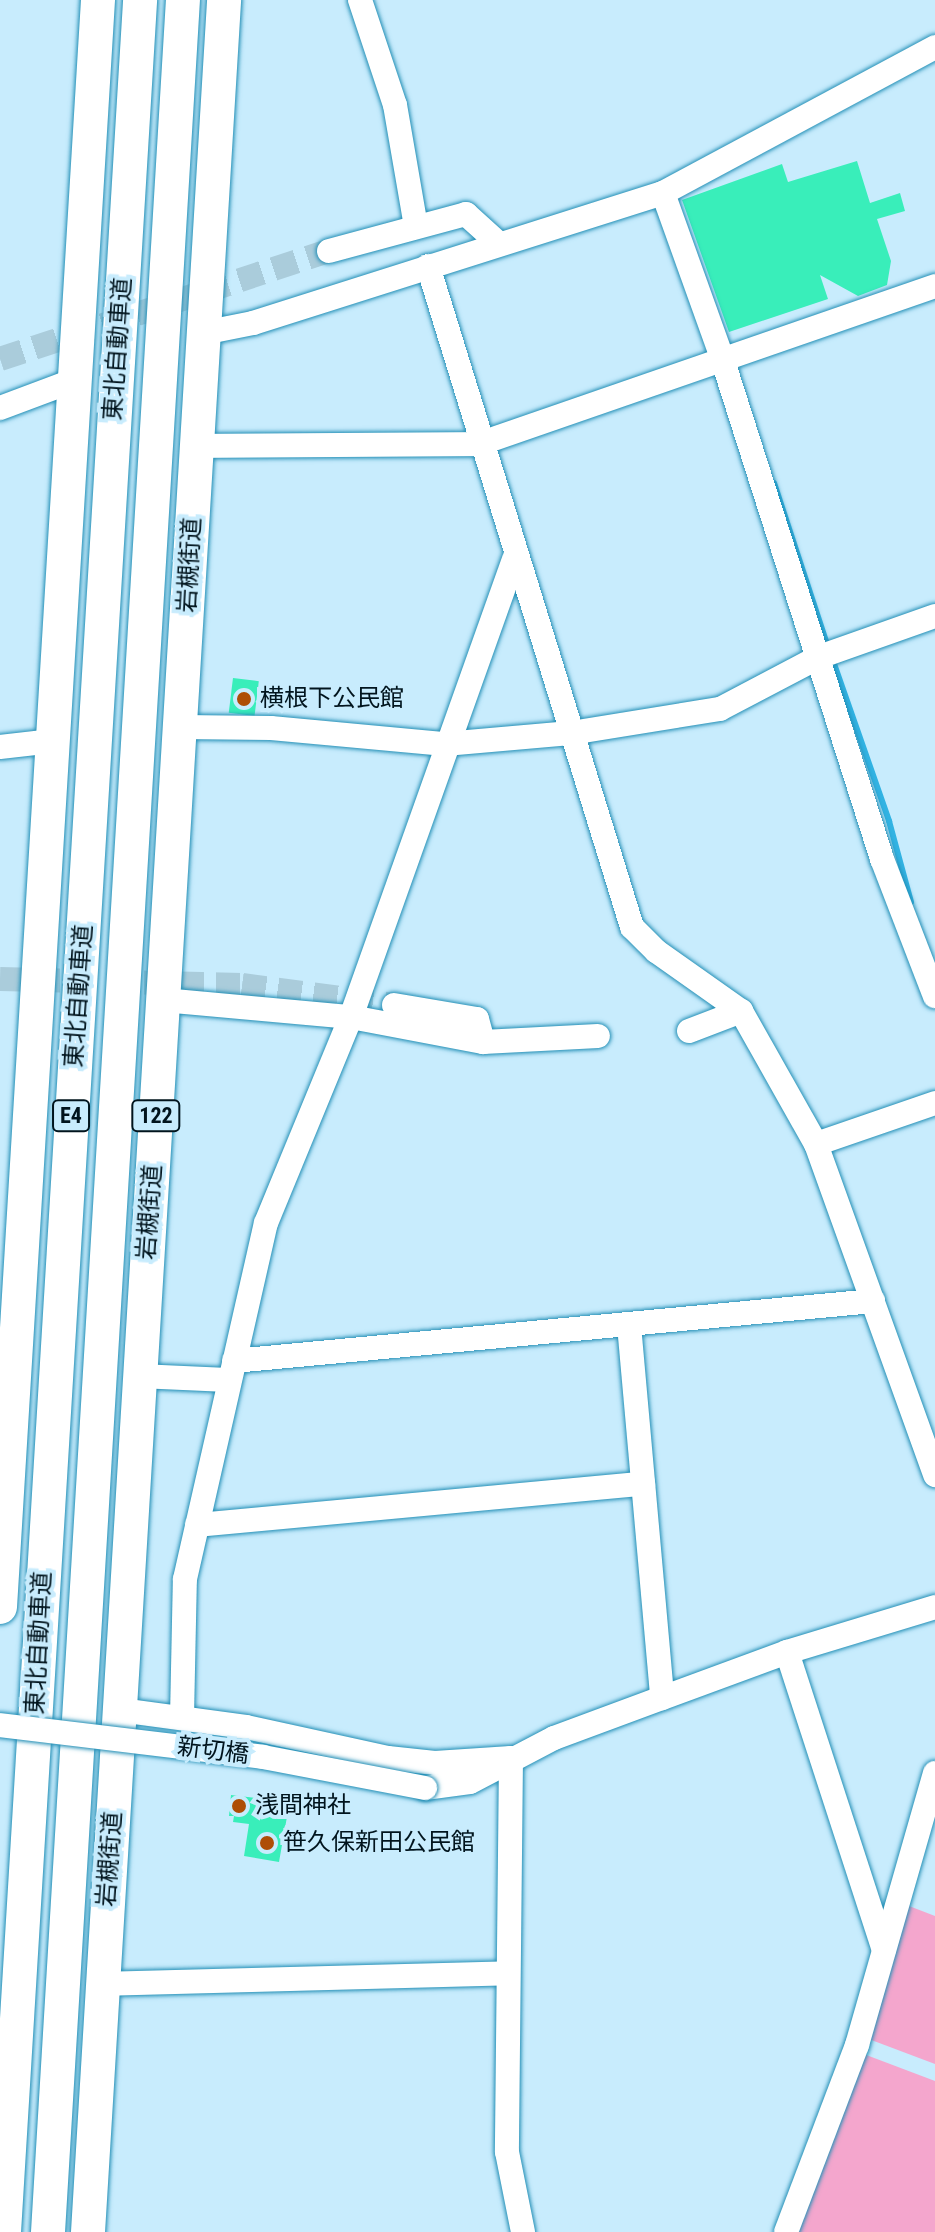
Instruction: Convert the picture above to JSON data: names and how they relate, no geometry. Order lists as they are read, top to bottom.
{
  "streets": {
    "highway": [
      "東北自動車道",
      "岩槻街道",
      "E4",
      "122"
    ],
    "street": ["新切橋"]
  },
  "places": ["横根下公民館", "浅間神社", "笹久保新田公民館"]
}
